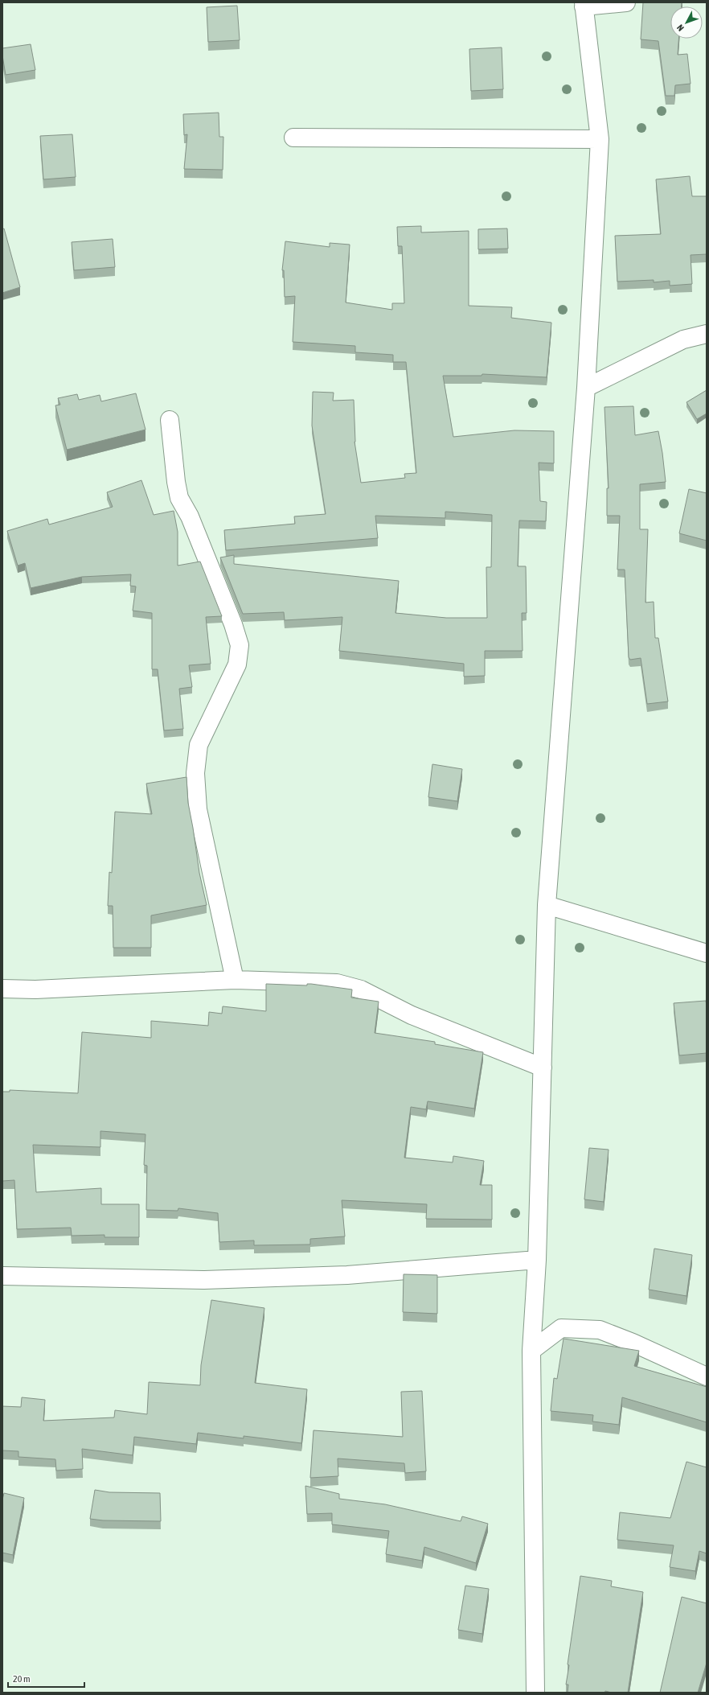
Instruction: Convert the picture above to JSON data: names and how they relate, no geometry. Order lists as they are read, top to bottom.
{
  "scale_bar": "20 m",
  "north": "bottom left"
}
